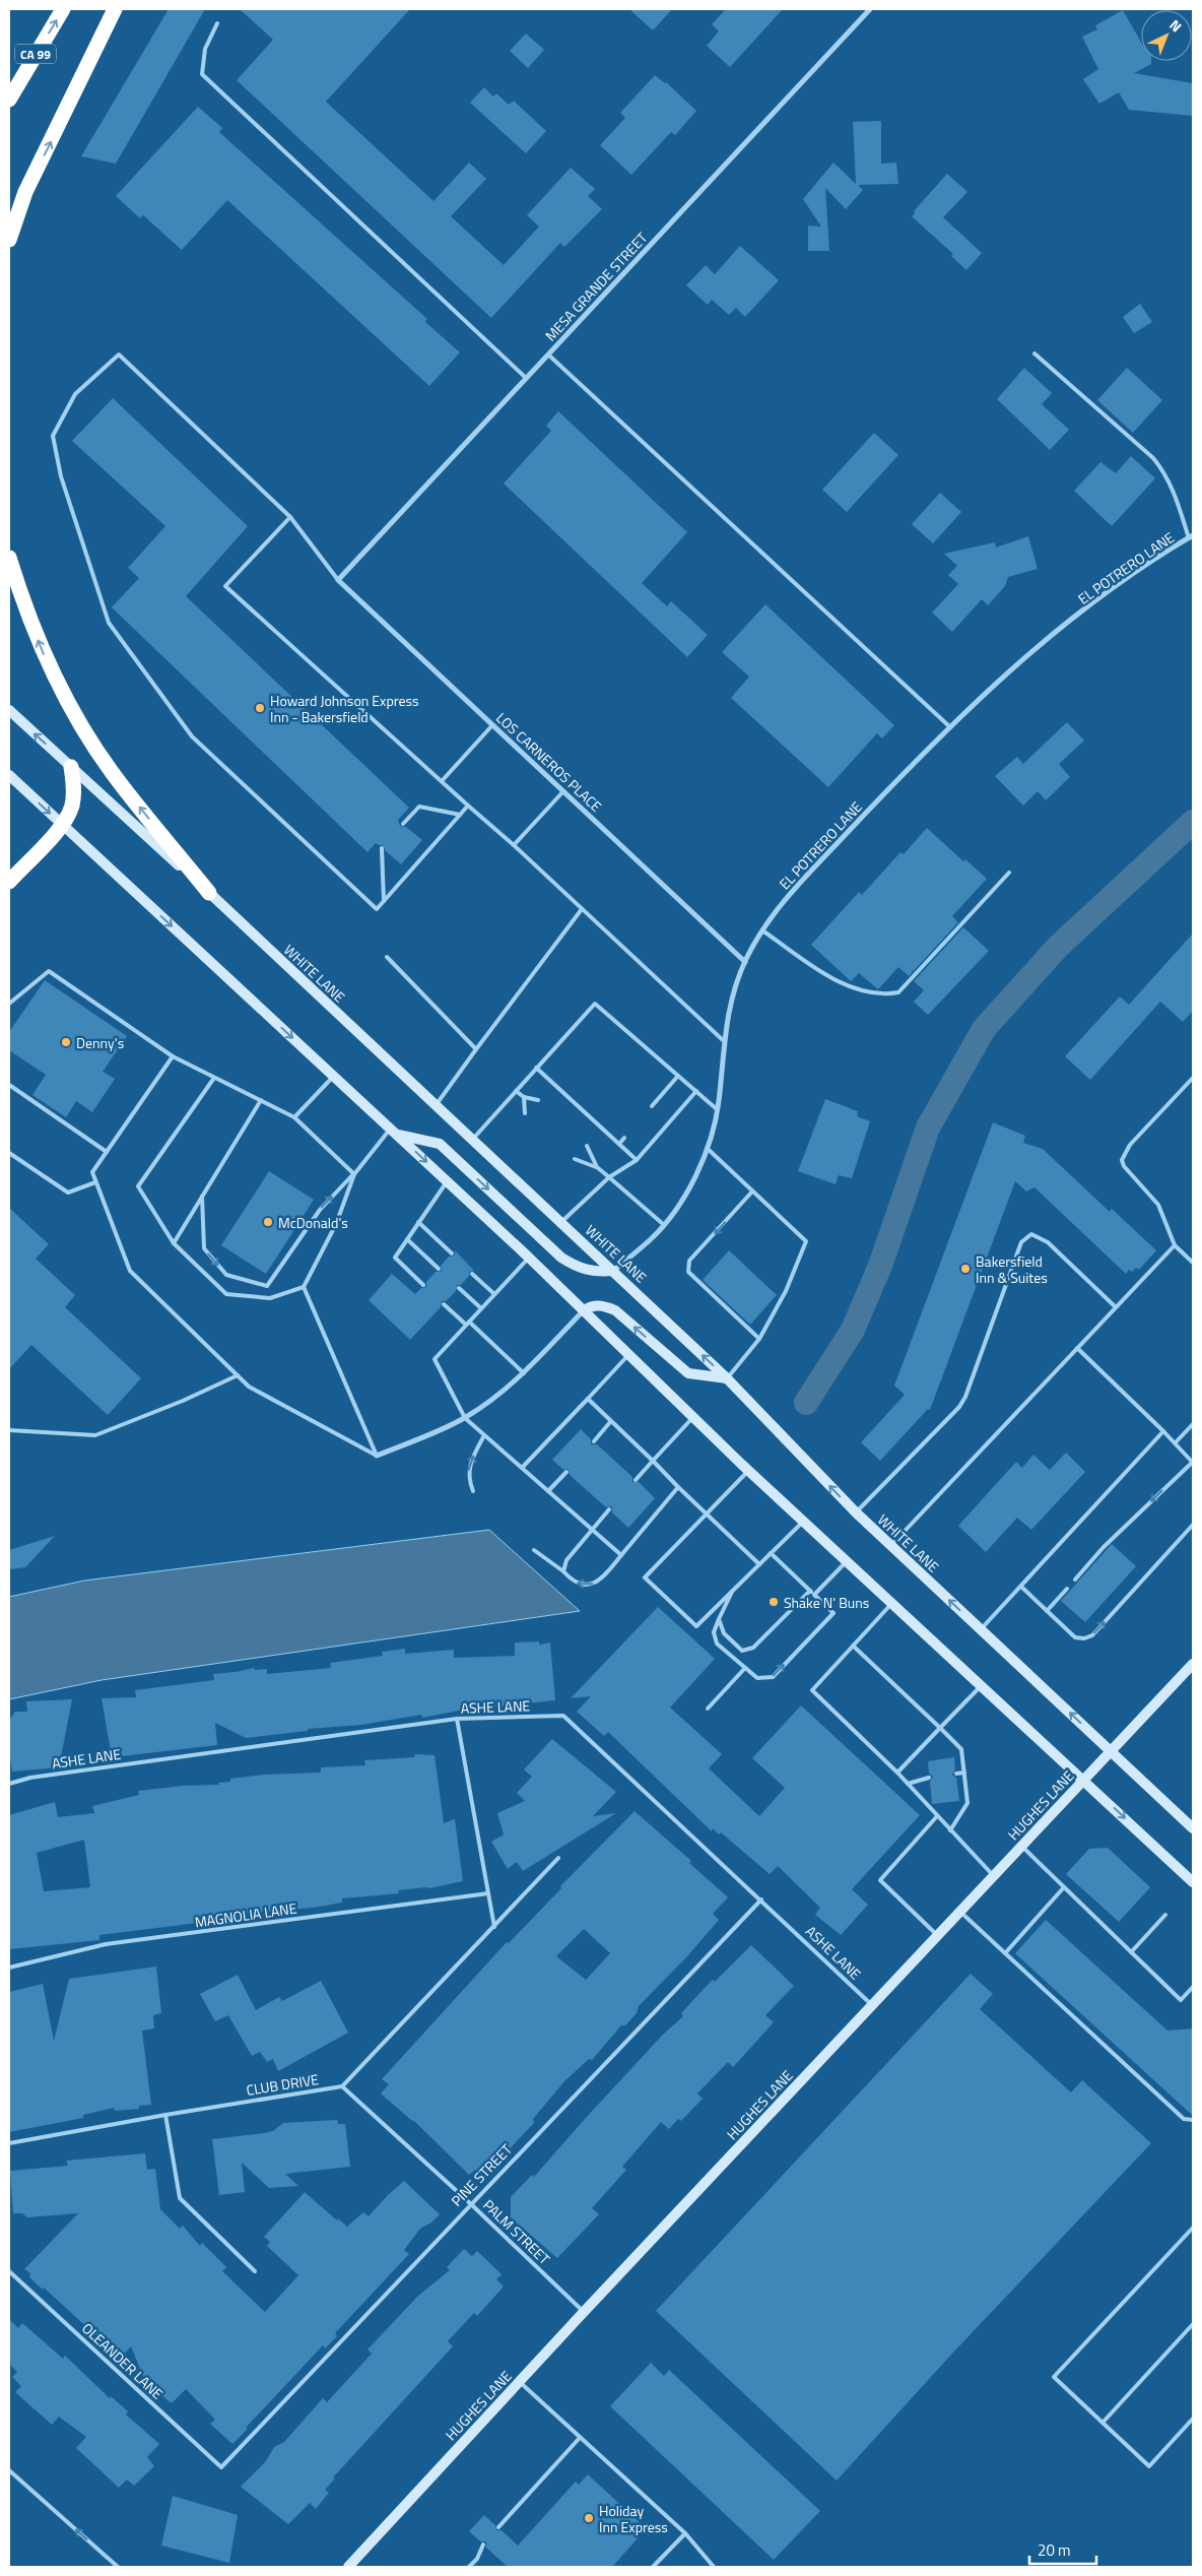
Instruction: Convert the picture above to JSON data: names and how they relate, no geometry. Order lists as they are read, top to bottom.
{
  "streets": {
    "highway": ["CA 99"],
    "main road": ["WHITE LANE", "HUGHES LANE"],
    "street": ["MESA GRANDE STREET", "EL POTRERO LANE", "LOS CARNEROS PLACE"],
    "lane": [
      "ASHE LANE",
      "MAGNOLIA LANE",
      "CLUB DRIVE",
      "PINE STREET",
      "PALM STREET",
      "OLEANDER LANE"
    ]
  },
  "crossings": [
    ["MESA GRANDE STREET", "LOS CARNEROS PLACE"],
    ["EL POTRERO LANE", "LOS CARNEROS PLACE"],
    ["EL POTRERO LANE", "WHITE LANE"],
    ["WHITE LANE", "HUGHES LANE"],
    ["ASHE LANE", "HUGHES LANE"],
    ["ASHE LANE", "PINE STREET"],
    ["HUGHES LANE", "PALM STREET"],
    ["CLUB DRIVE", "PALM STREET"],
    ["PINE STREET", "PALM STREET"],
    ["PINE STREET", "OLEANDER LANE"]
  ],
  "places": [
    "Howard Johnson Express Inn - Bakersfield",
    "Denny's",
    "McDonald's",
    "Bakersfield Inn & Suites",
    "Shake N' Buns",
    "Holiday Inn Express"
  ],
  "scale_bar": "20 m",
  "north": "top right"
}
